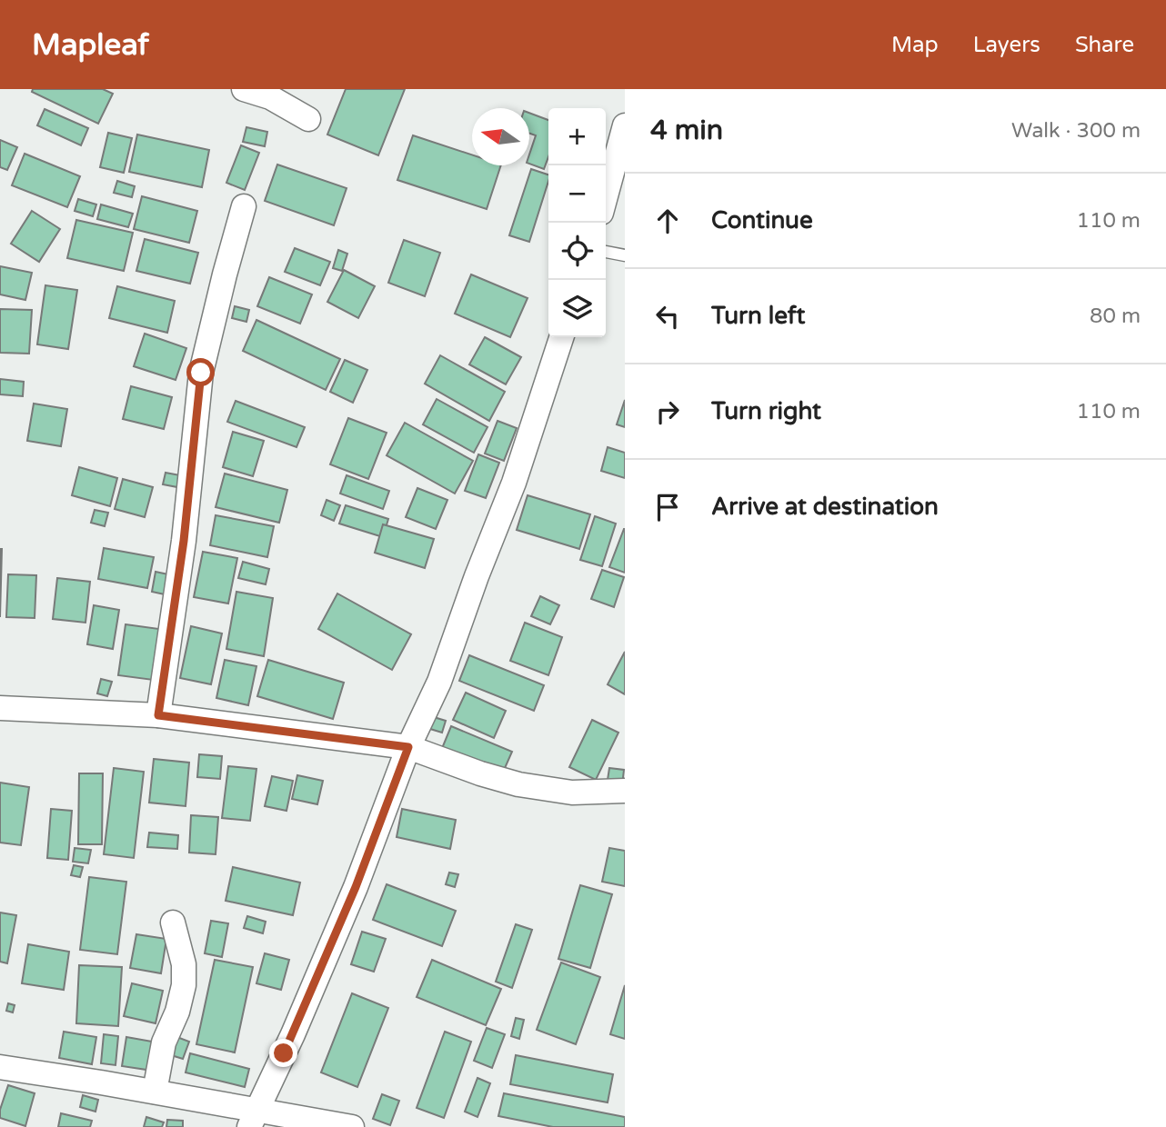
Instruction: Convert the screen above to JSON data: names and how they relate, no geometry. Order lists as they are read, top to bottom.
{
  "north": "left",
  "page": {
    "header": "Mapleaf",
    "nav": ["Map", "Layers", "Share"],
    "heading": ["4 min", "Walk · 300 m"],
    "map_buttons": ["+", "−"],
    "list": [
      ["Continue", "110 m"],
      ["Turn left", "80 m"],
      ["Turn right", "110 m"],
      "Arrive at destination"
    ]
  }
}
